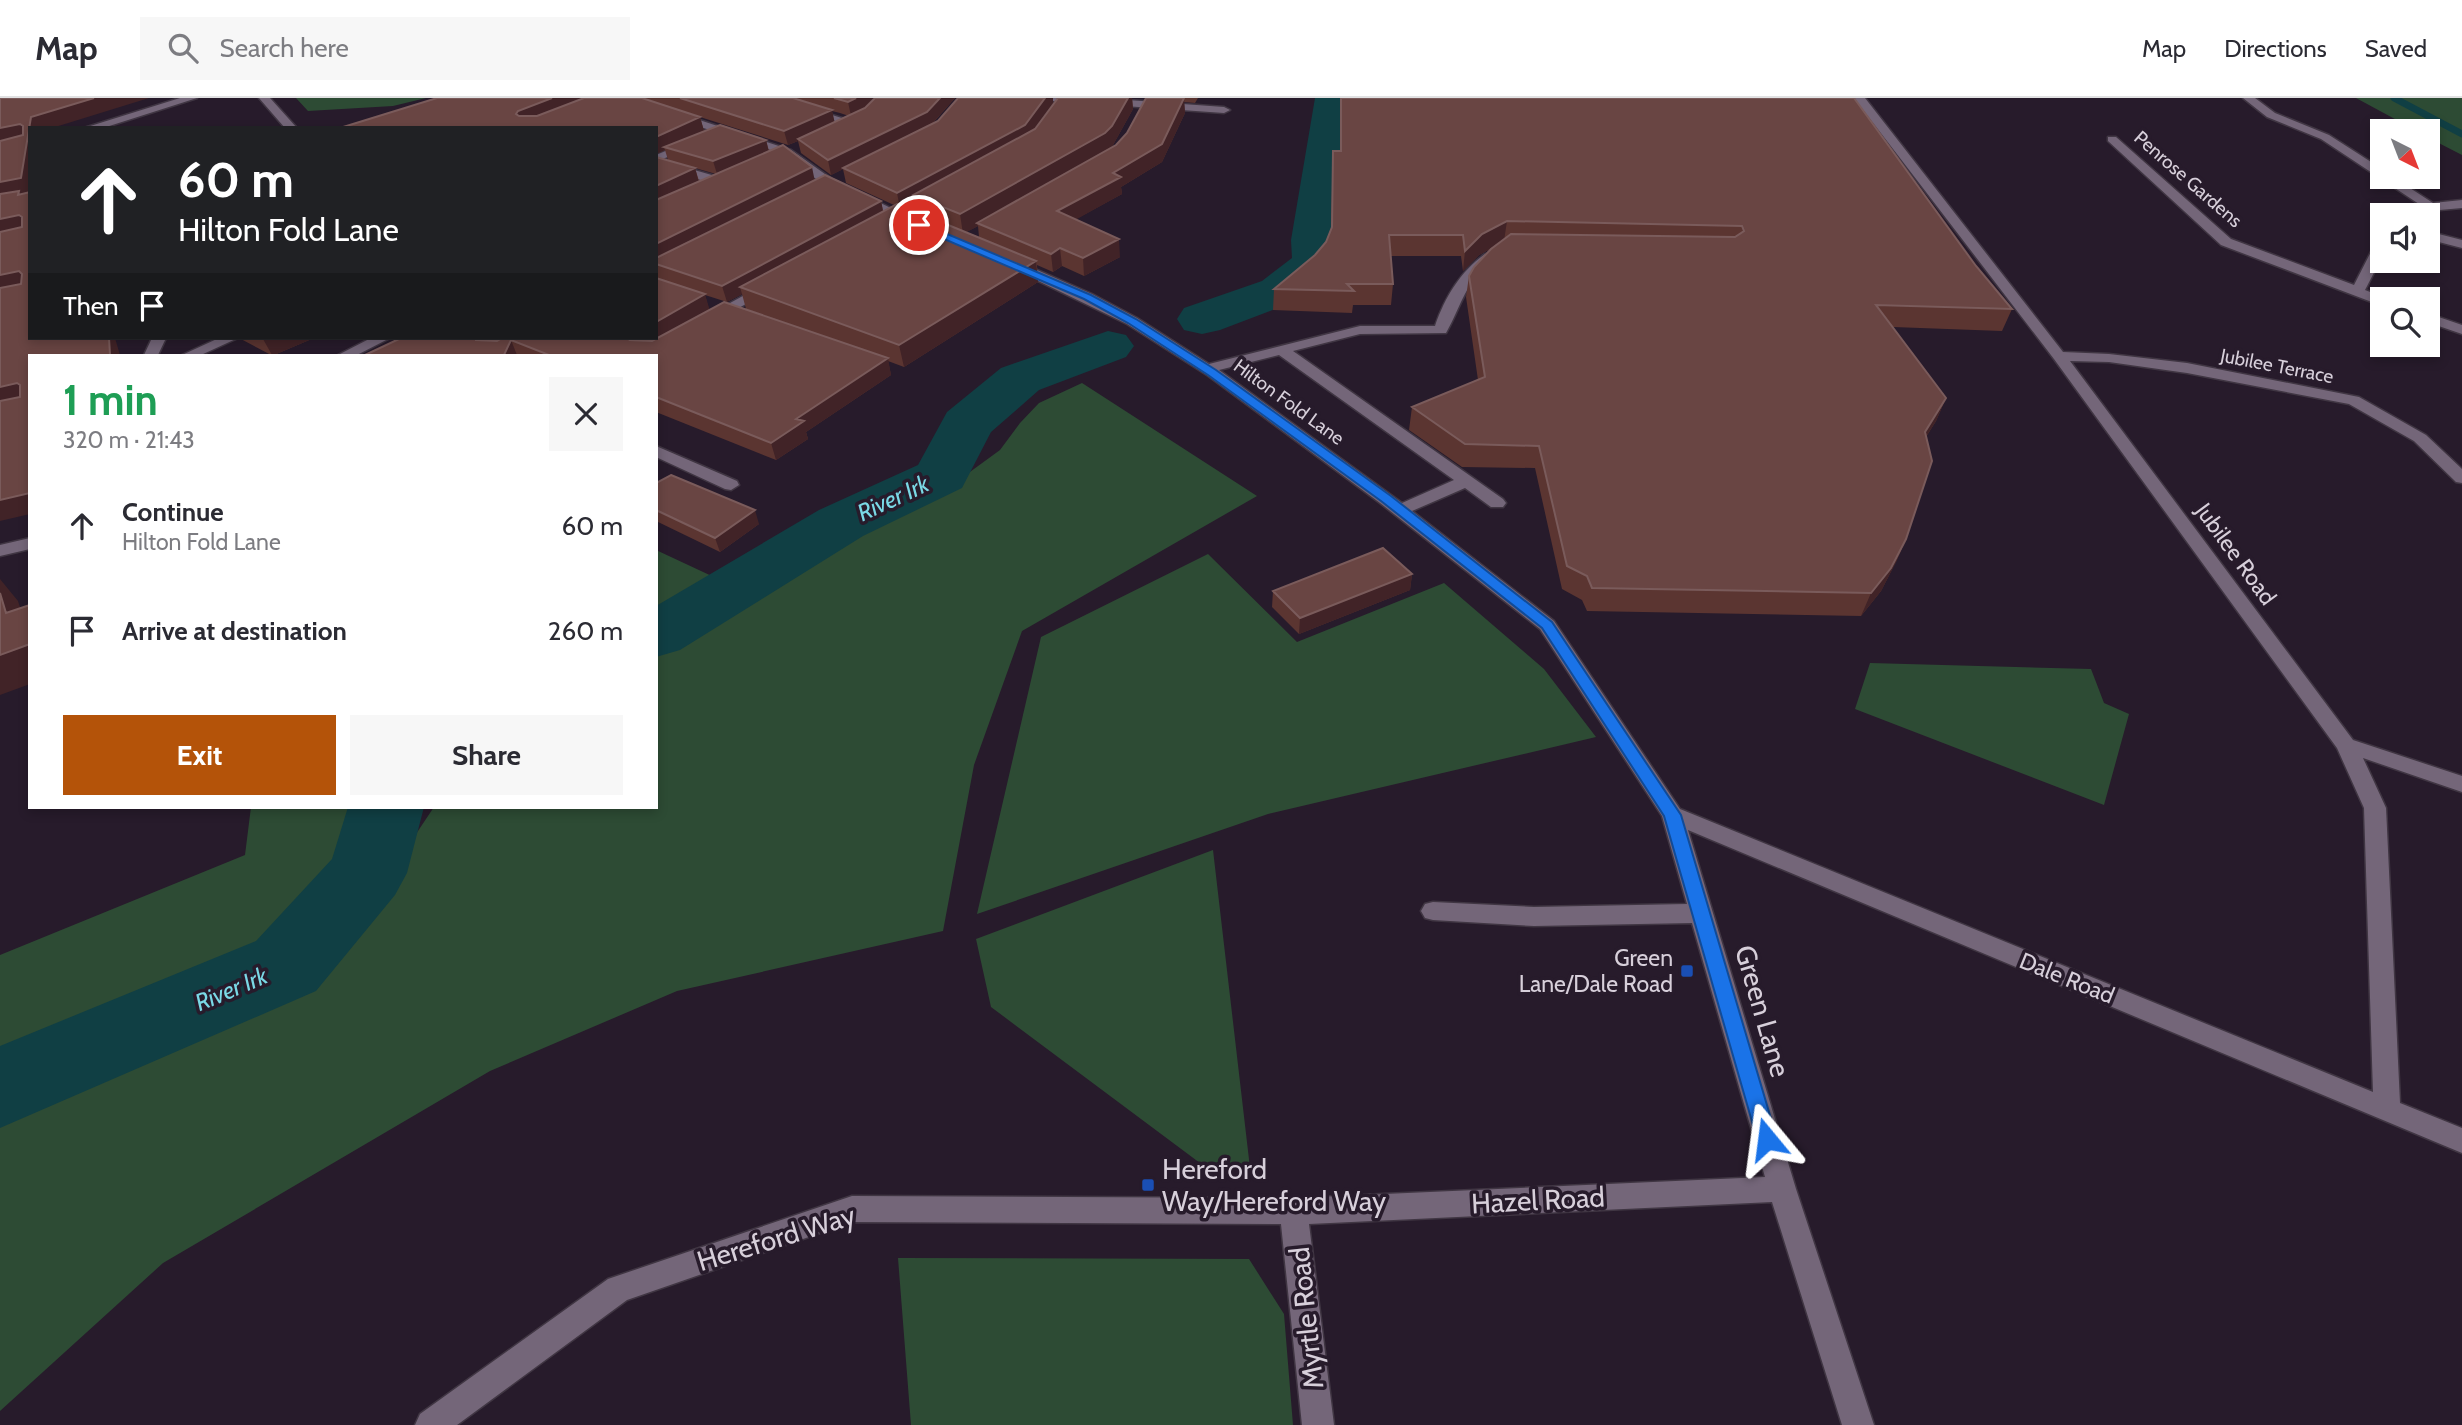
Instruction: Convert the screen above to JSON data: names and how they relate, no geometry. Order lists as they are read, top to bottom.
{
  "streets": {
    "street": [
      "Penrose Gardens",
      "Jubilee Terrace",
      "Hilton Fold Lane",
      "Jubilee Road",
      "Dale Road",
      "Green Lane",
      "Hazel Road",
      "Hereford Way",
      "Myrtle Road"
    ]
  },
  "crossings": [
    ["Jubilee Terrace", "Jubilee Road"],
    ["Hilton Fold Lane", "Dale Road"],
    ["Hilton Fold Lane", "Green Lane"],
    ["Jubilee Road", "Dale Road"],
    ["Dale Road", "Green Lane"],
    ["Green Lane", "Hazel Road"],
    ["Hazel Road", "Hereford Way"],
    ["Hazel Road", "Myrtle Road"],
    ["Hereford Way", "Myrtle Road"]
  ],
  "water": ["River Irk"],
  "places": {
    "transit": ["Green Lane/Dale Road", "Hereford Way/Hereford Way"]
  },
  "north": "bottom right",
  "page": {
    "header": "Map",
    "search": "Search here",
    "nav": ["Map", "Directions", "Saved"],
    "turn": ["60 m", "Hilton Fold Lane"],
    "then": "Then",
    "heading": ["1 min", "320 m · 21:43"],
    "list": [
      {
        "name": "Continue",
        "note": "Hilton Fold Lane",
        "value": "60 m"
      },
      {
        "name": "Arrive at destination",
        "value": "260 m"
      }
    ],
    "buttons": ["Exit", "Share"]
  }
}
